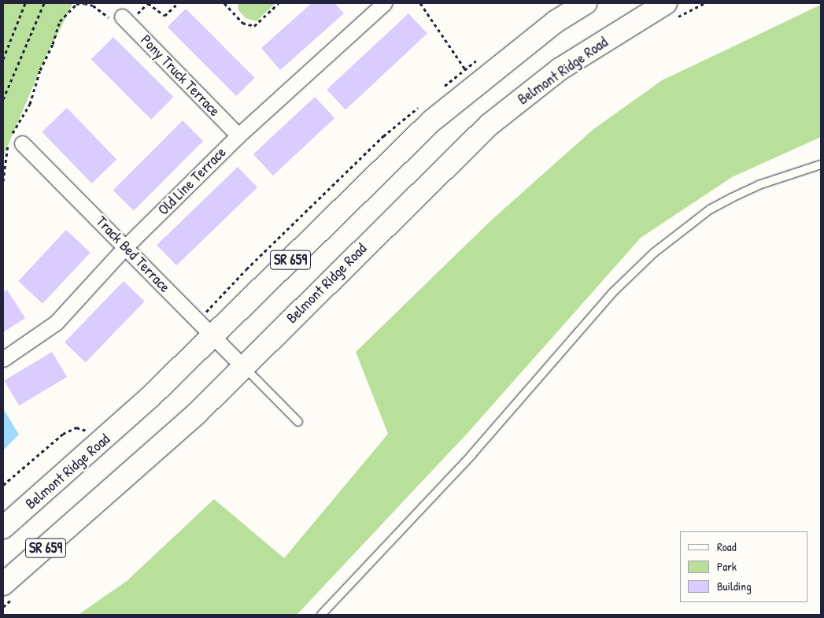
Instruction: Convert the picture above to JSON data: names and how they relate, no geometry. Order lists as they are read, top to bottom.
{
  "streets": {
    "main road": ["Belmont Ridge Road", "SR 659"],
    "street": ["Pony Truck Terrace", "Old Line Terrace", "Track Bed Terrace"]
  },
  "crossings": [
    ["Belmont Ridge Road", "Track Bed Terrace"],
    ["Pony Truck Terrace", "Old Line Terrace"],
    ["Old Line Terrace", "Track Bed Terrace"]
  ],
  "legend": ["Road", "Park", "Building"]
}
